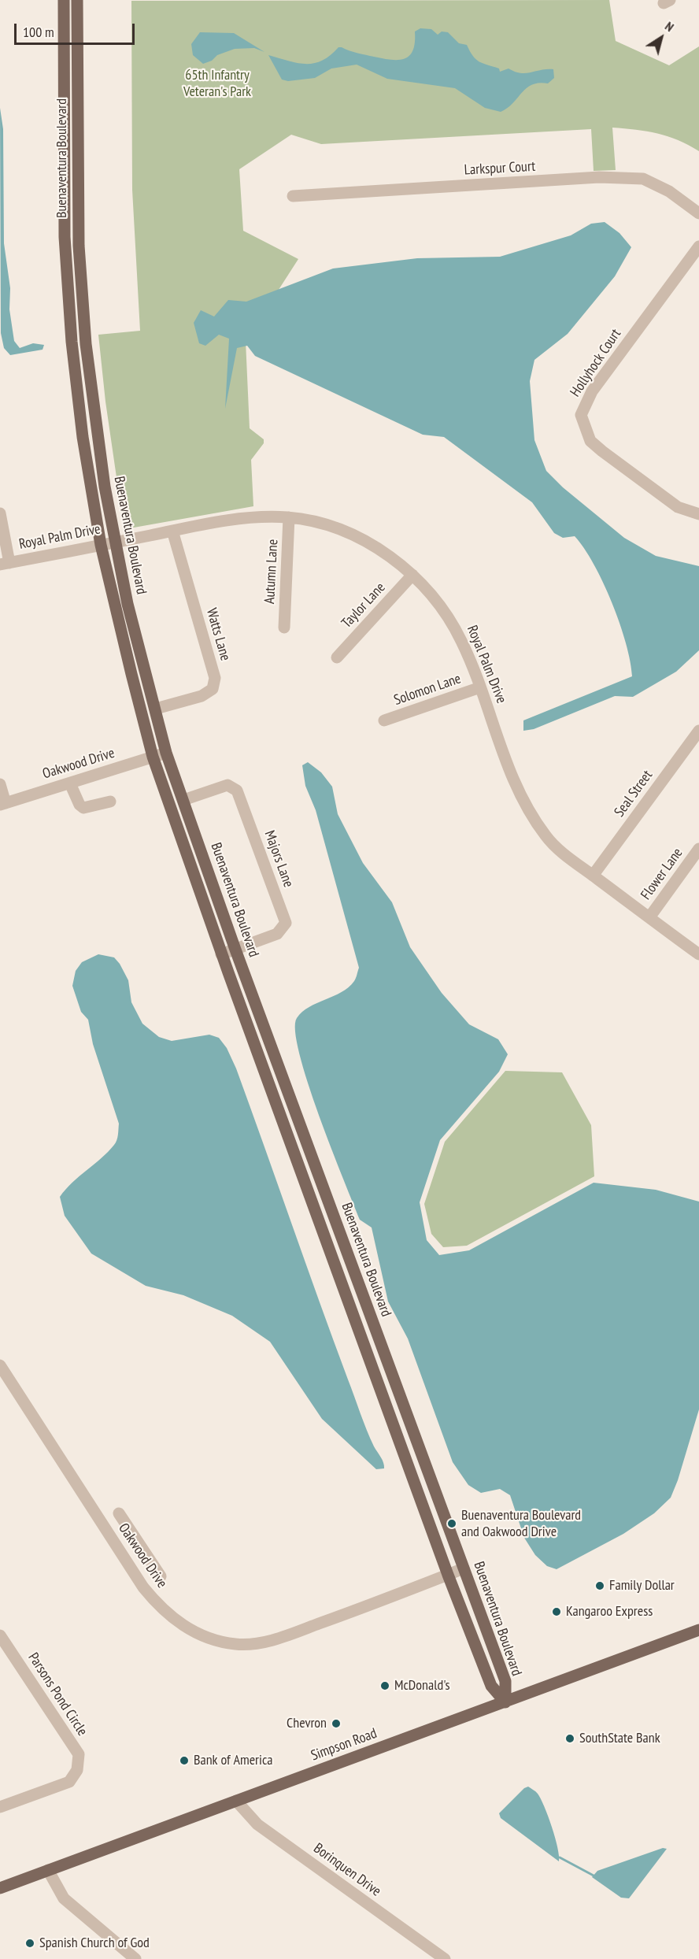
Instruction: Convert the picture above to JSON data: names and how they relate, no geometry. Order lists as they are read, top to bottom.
{
  "streets": {
    "main road": ["Buenaventura Boulevard", "Simpson Road"],
    "street": [
      "Larkspur Court",
      "Hollyhock Court",
      "Royal Palm Drive",
      "Autumn Lane",
      "Taylor Lane",
      "Watts Lane",
      "Solomon Lane",
      "Oakwood Drive",
      "Seal Street",
      "Majors Lane",
      "Flower Lane",
      "Parsons Pond Circle",
      "Borinquen Drive"
    ]
  },
  "crossings": [
    ["Buenaventura Boulevard", "Royal Palm Drive"],
    ["Buenaventura Boulevard", "Watts Lane"],
    ["Buenaventura Boulevard", "Oakwood Drive"],
    ["Buenaventura Boulevard", "Majors Lane"],
    ["Buenaventura Boulevard", "Simpson Road"],
    ["Royal Palm Drive", "Autumn Lane"],
    ["Royal Palm Drive", "Taylor Lane"],
    ["Royal Palm Drive", "Watts Lane"],
    ["Royal Palm Drive", "Solomon Lane"],
    ["Royal Palm Drive", "Seal Street"],
    ["Royal Palm Drive", "Flower Lane"],
    ["Simpson Road", "Borinquen Drive"]
  ],
  "parks": ["65th Infantry Veteran's Park"],
  "places": [
    "Buenaventura Boulevard and Oakwood Drive",
    "Family Dollar",
    "Kangaroo Express",
    "McDonald's",
    "Chevron",
    "SouthState Bank",
    "Bank of America",
    "Spanish Church of God"
  ],
  "scale_bar": "100 m",
  "north": "top right"
}
